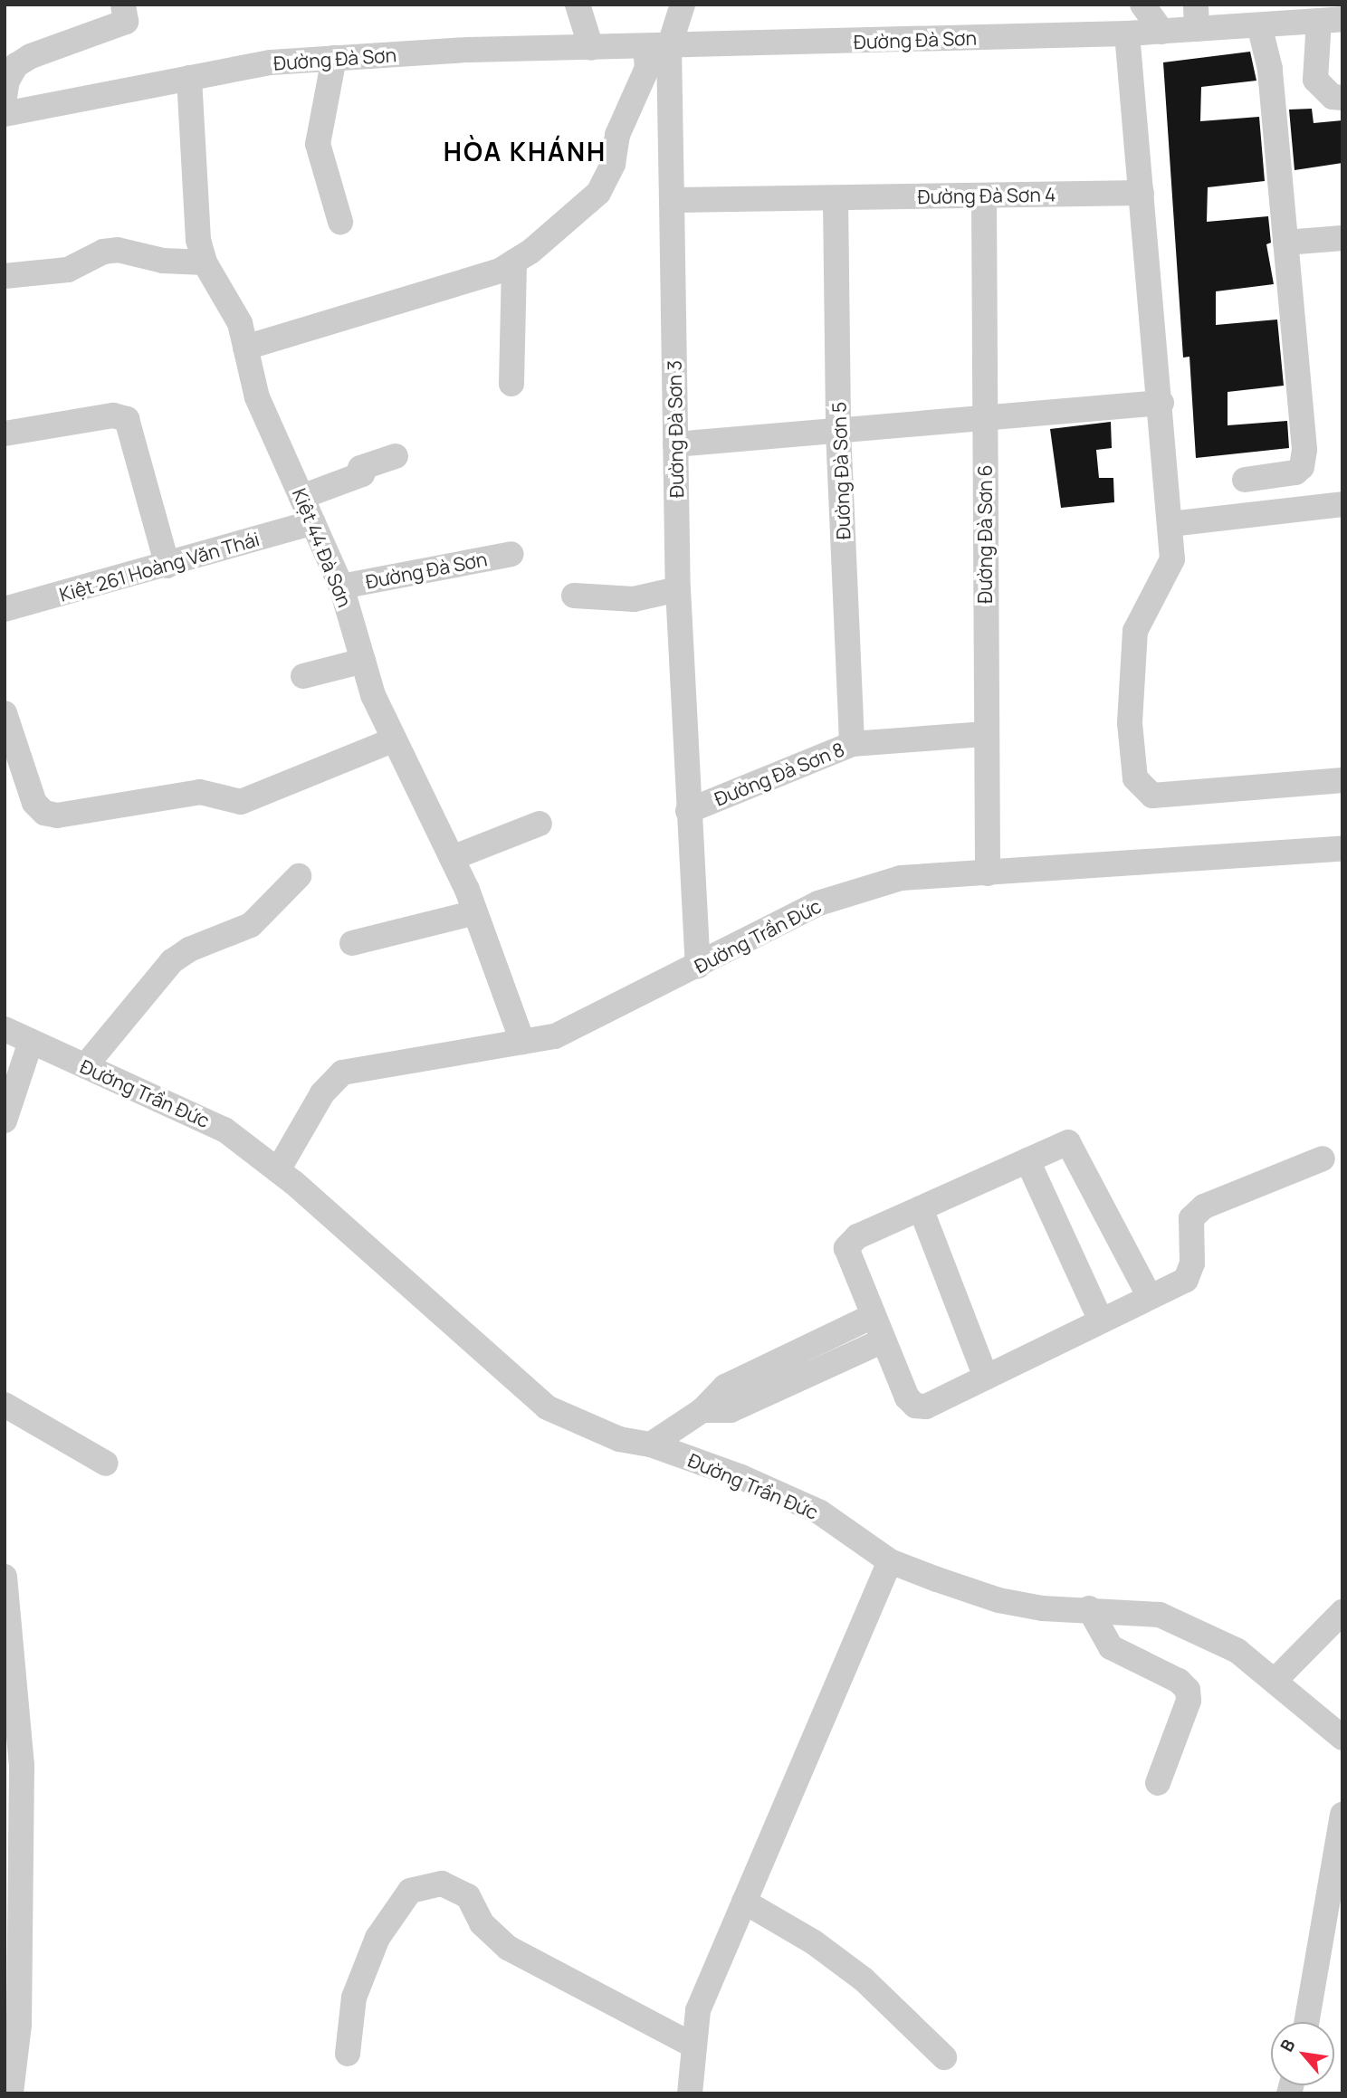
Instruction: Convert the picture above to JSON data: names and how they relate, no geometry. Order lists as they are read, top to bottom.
{
  "streets": {
    "street": [
      "Đường Đà Sơn",
      "Đường Đà Sơn 4",
      "Đường Đà Sơn 3",
      "Đường Đà Sơn 5",
      "Đường Đà Sơn 6",
      "Kiệt 44 Đà Sơn",
      "Kiệt 261 Hoàng Văn Thái",
      "Đường Đà Sơn 8",
      "Đường Trần Đức"
    ]
  },
  "crossings": [
    ["Đường Đà Sơn", "Đường Đà Sơn 3"],
    ["Đường Đà Sơn", "Kiệt 44 Đà Sơn"],
    ["Đường Đà Sơn 4", "Đường Đà Sơn 3"],
    ["Đường Đà Sơn 4", "Đường Đà Sơn 5"],
    ["Đường Đà Sơn 4", "Đường Đà Sơn 6"],
    ["Đường Đà Sơn 3", "Đường Đà Sơn 8"],
    ["Đường Đà Sơn 3", "Đường Trần Đức"],
    ["Đường Đà Sơn 5", "Đường Đà Sơn 8"],
    ["Đường Đà Sơn 6", "Đường Đà Sơn 8"],
    ["Đường Đà Sơn 6", "Đường Trần Đức"],
    ["Kiệt 44 Đà Sơn", "Kiệt 261 Hoàng Văn Thái"],
    ["Kiệt 44 Đà Sơn", "Đường Trần Đức"]
  ],
  "districts": ["HÒA KHÁNH"],
  "north": "top left"
}
